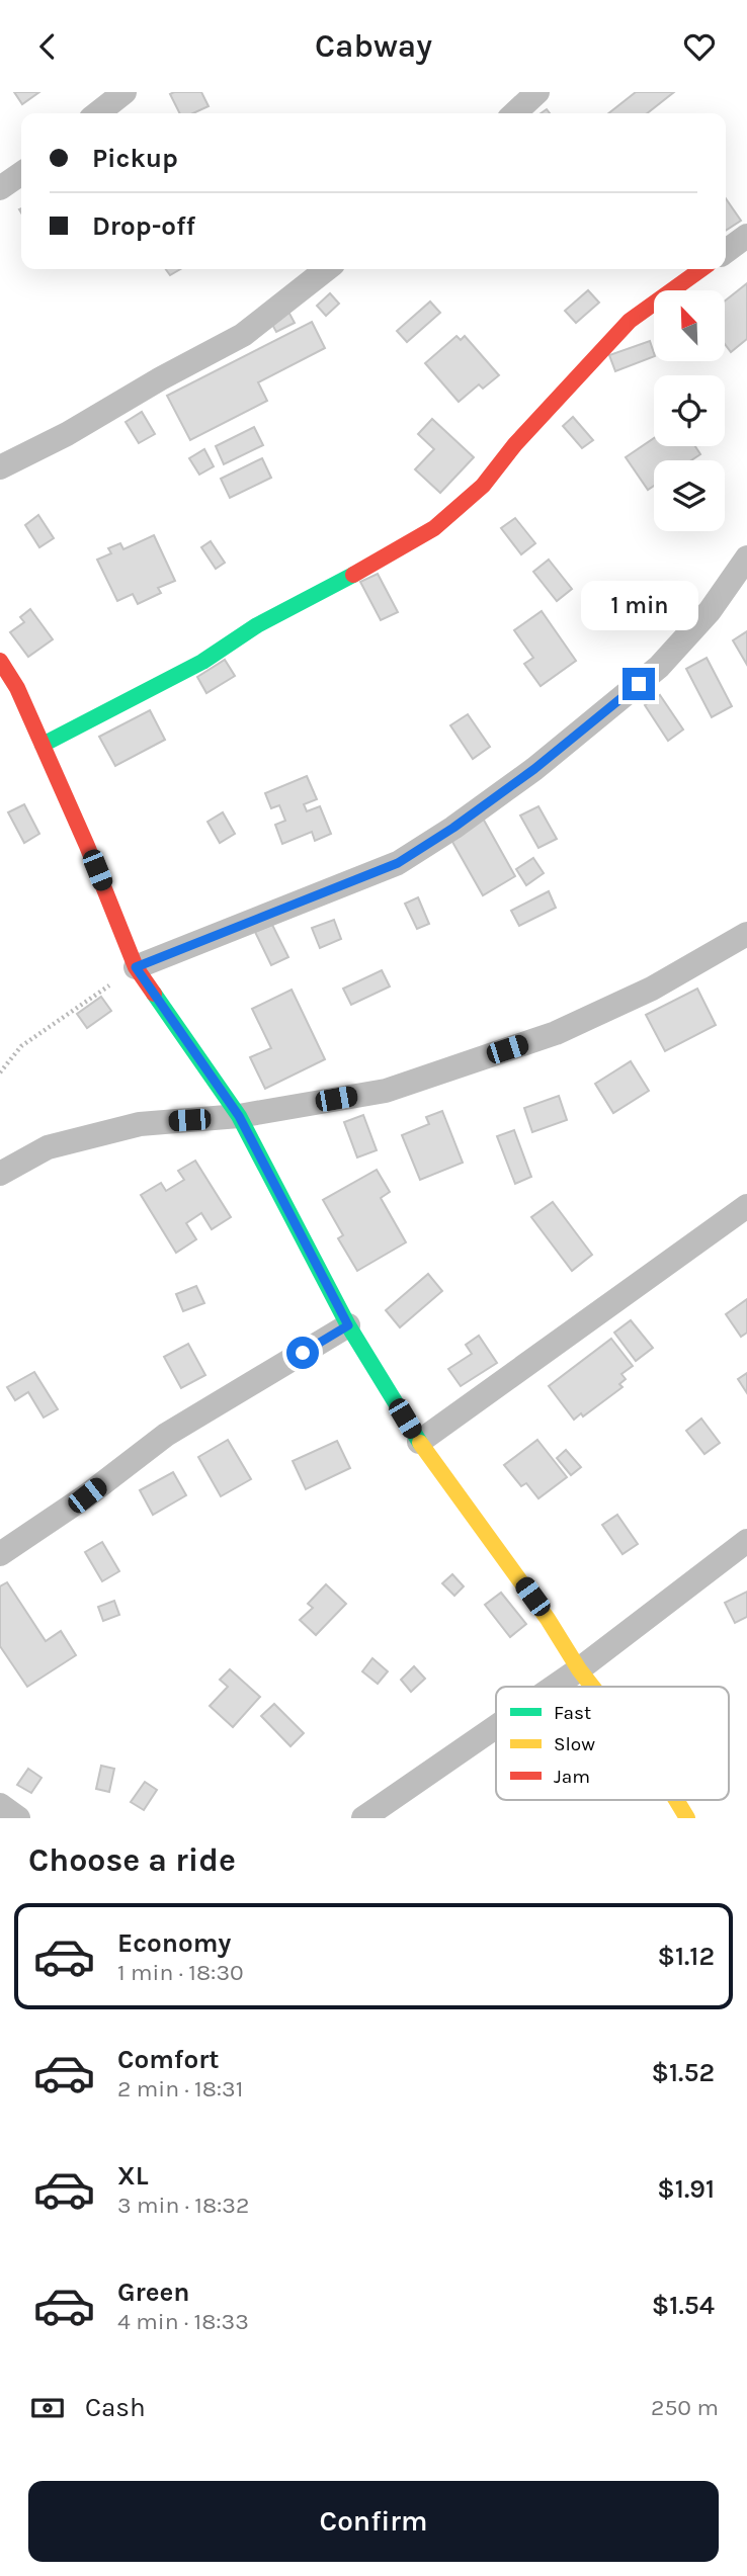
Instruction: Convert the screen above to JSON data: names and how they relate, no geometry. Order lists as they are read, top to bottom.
{
  "legend": ["Fast", "Slow", "Jam"],
  "north": "top left",
  "page": {
    "header": "Cabway",
    "banner": ["Pickup", "Drop-off"],
    "bubble": "1 min",
    "heading": "Choose a ride",
    "list": [
      {
        "name": "Economy",
        "note": "1 min · 18:30",
        "value": "$1.12"
      },
      {
        "name": "Comfort",
        "note": "2 min · 18:31",
        "value": "$1.52"
      },
      {
        "name": "XL",
        "note": "3 min · 18:32",
        "value": "$1.91"
      },
      {
        "name": "Green",
        "note": "4 min · 18:33",
        "value": "$1.54"
      }
    ],
    "pay": ["Cash", "250 m"],
    "buttons": "Confirm"
  }
}
